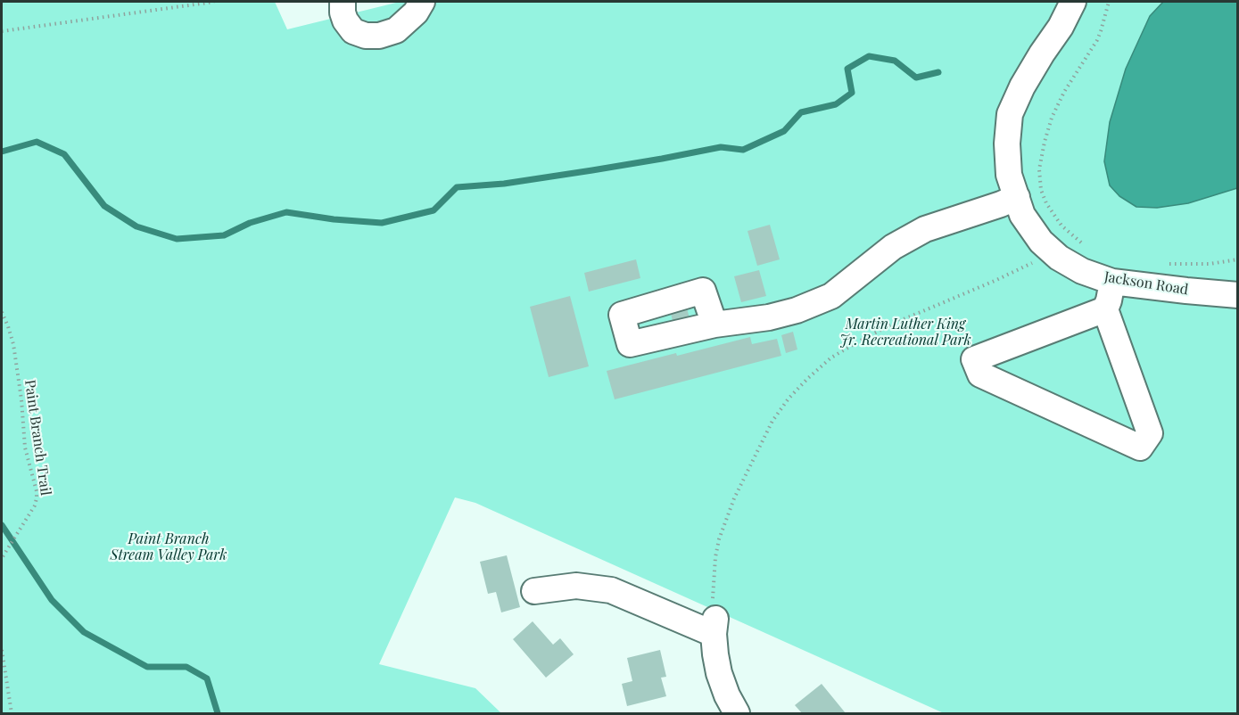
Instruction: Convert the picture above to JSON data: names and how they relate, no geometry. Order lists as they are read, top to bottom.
{
  "streets": {
    "street": ["Jackson Road"],
    "path": ["Paint Branch Trail"]
  },
  "parks": ["Martin Luther King Jr. Recreational Park", "Paint Branch Stream Valley Park"]
}
